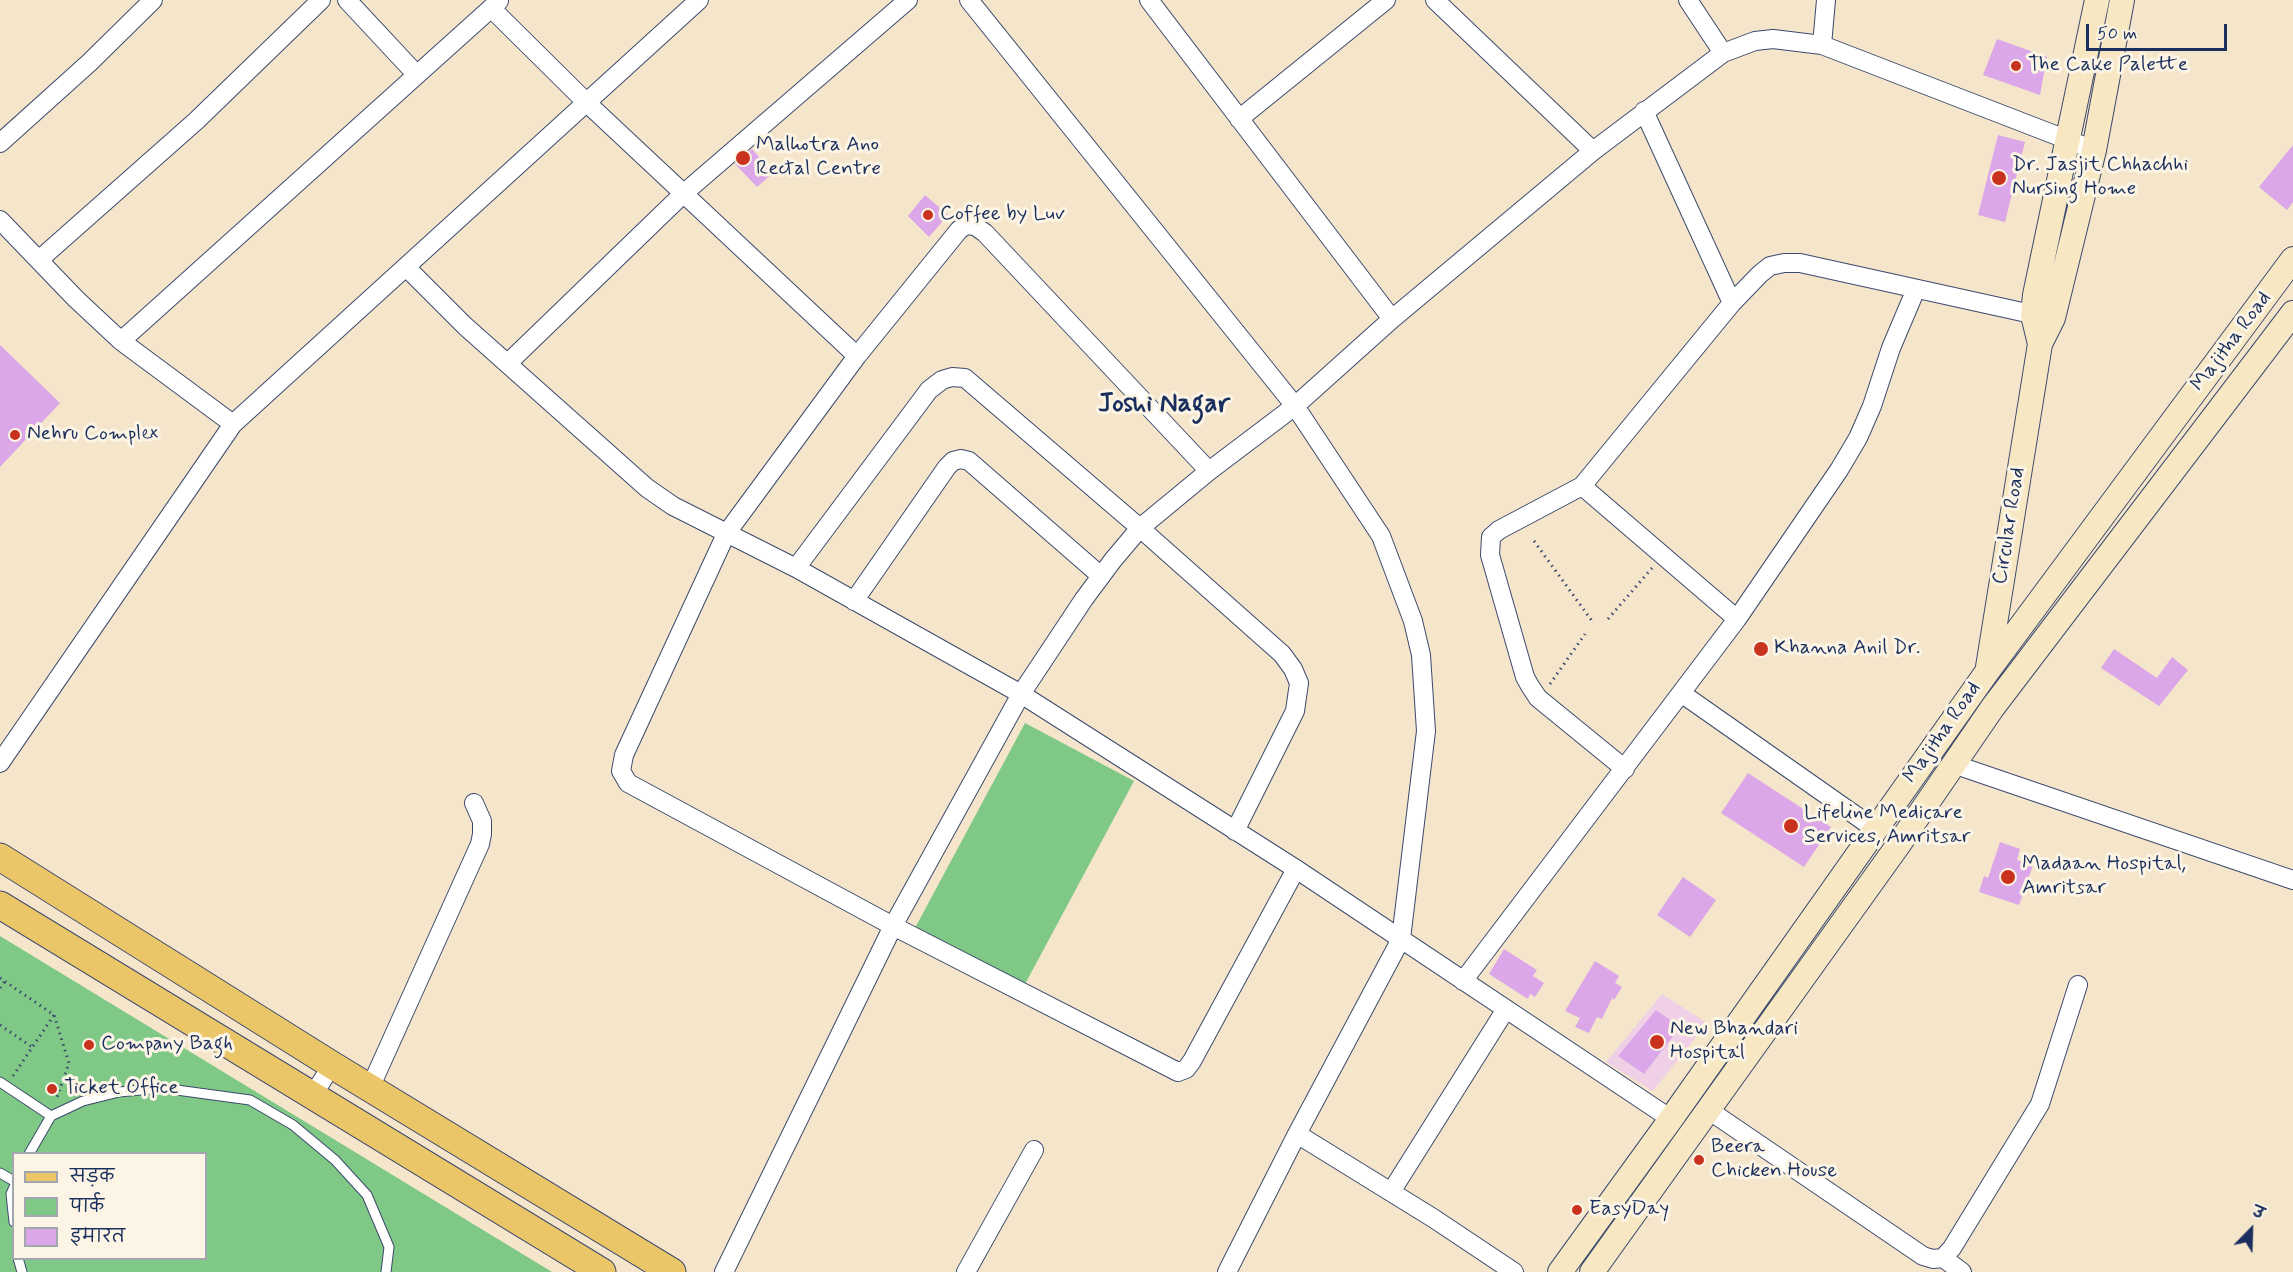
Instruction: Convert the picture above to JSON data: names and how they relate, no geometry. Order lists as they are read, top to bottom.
{
  "streets": {
    "main road": ["Majitha Road", "Circular Road"]
  },
  "crossings": [
    ["Majitha Road", "Circular Road"]
  ],
  "districts": ["Joshi Nagar"],
  "places": [
    "The Cake Palette",
    "Malhotra Ano Rectal Centre",
    "Dr. Jasjit Chhachhi Nursing Home",
    "Coffee by Luv",
    "Nehru Complex",
    "Khanna Anil Dr.",
    "Lifeline Medicare Services, Amritsar",
    "Madaan Hospital, Amritsar",
    "New Bhandari Hospital",
    "Company Bagh",
    "Ticket Office",
    "Beera Chicken House",
    "EasyDay"
  ],
  "legend": ["सड़क", "पार्क", "इमारत"],
  "scale_bar": "50 m",
  "north": "top right"
}
